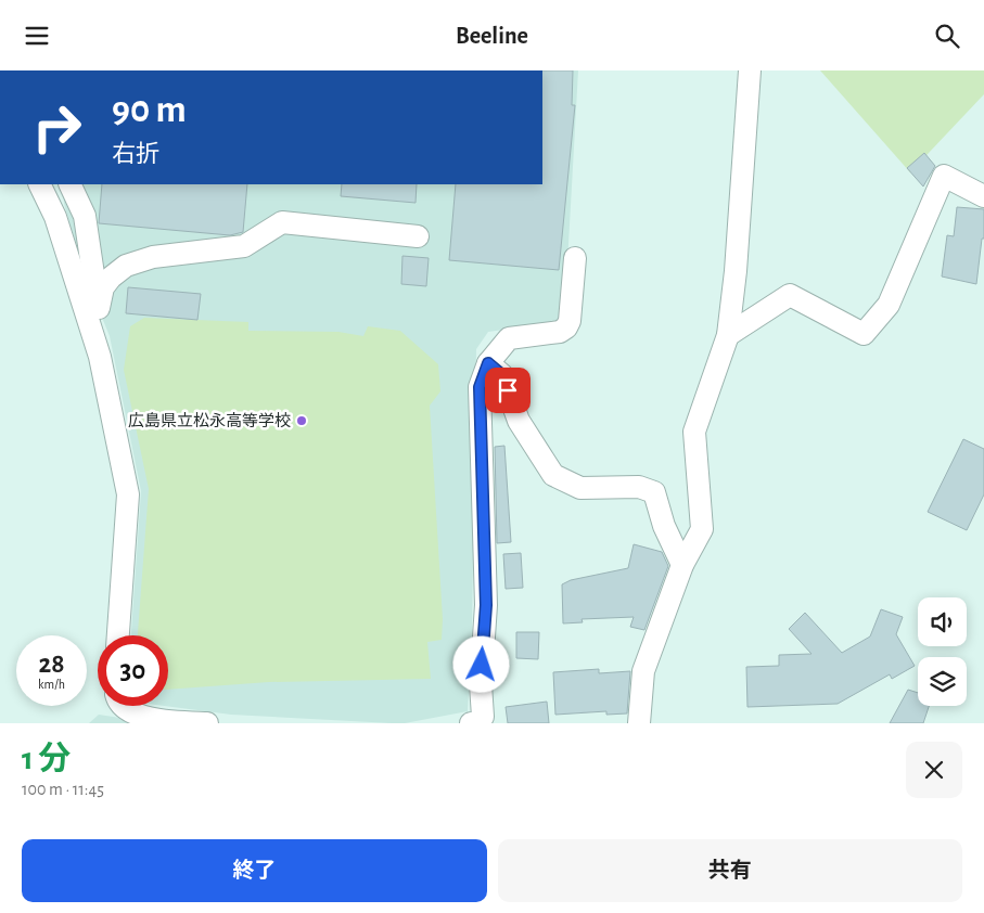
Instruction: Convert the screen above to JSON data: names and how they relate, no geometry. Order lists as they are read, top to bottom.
{
  "places": ["広島県立松永高等学校"],
  "page": {
    "header": "Beeline",
    "turn": ["90 m", "右折"],
    "speed": "28 km/h",
    "limit": "30",
    "heading": ["1 分", "100 m · 11:45"],
    "buttons": ["終了", "共有"]
  }
}
